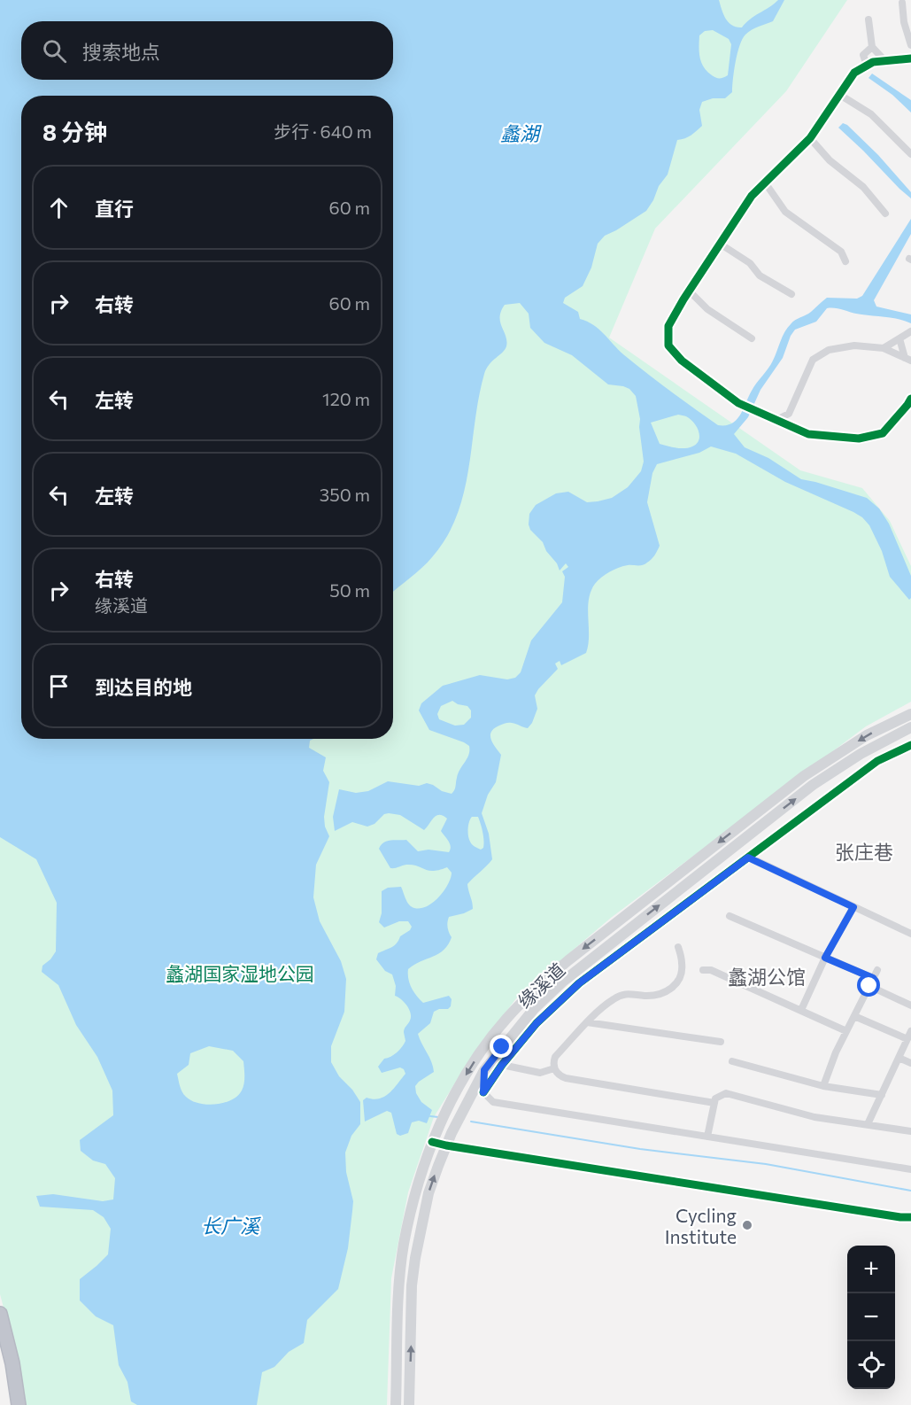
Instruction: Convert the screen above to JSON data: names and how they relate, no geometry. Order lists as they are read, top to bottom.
{
  "streets": {
    "main road": ["缘溪道"]
  },
  "districts": ["张庄巷", "蠡湖公馆"],
  "water": ["蠡湖", "长广溪"],
  "parks": ["蠡湖国家湿地公园"],
  "places": ["Cycling Institute"],
  "page": {
    "search": "搜索地点",
    "heading": ["8 分钟", "步行 · 640 m"],
    "list": [
      ["直行", "60 m"],
      ["右转", "60 m"],
      ["左转", "120 m"],
      ["左转", "350 m"],
      ["右转", "缘溪道", "50 m"],
      "到达目的地"
    ],
    "map_buttons": ["+", "−"]
  }
}
